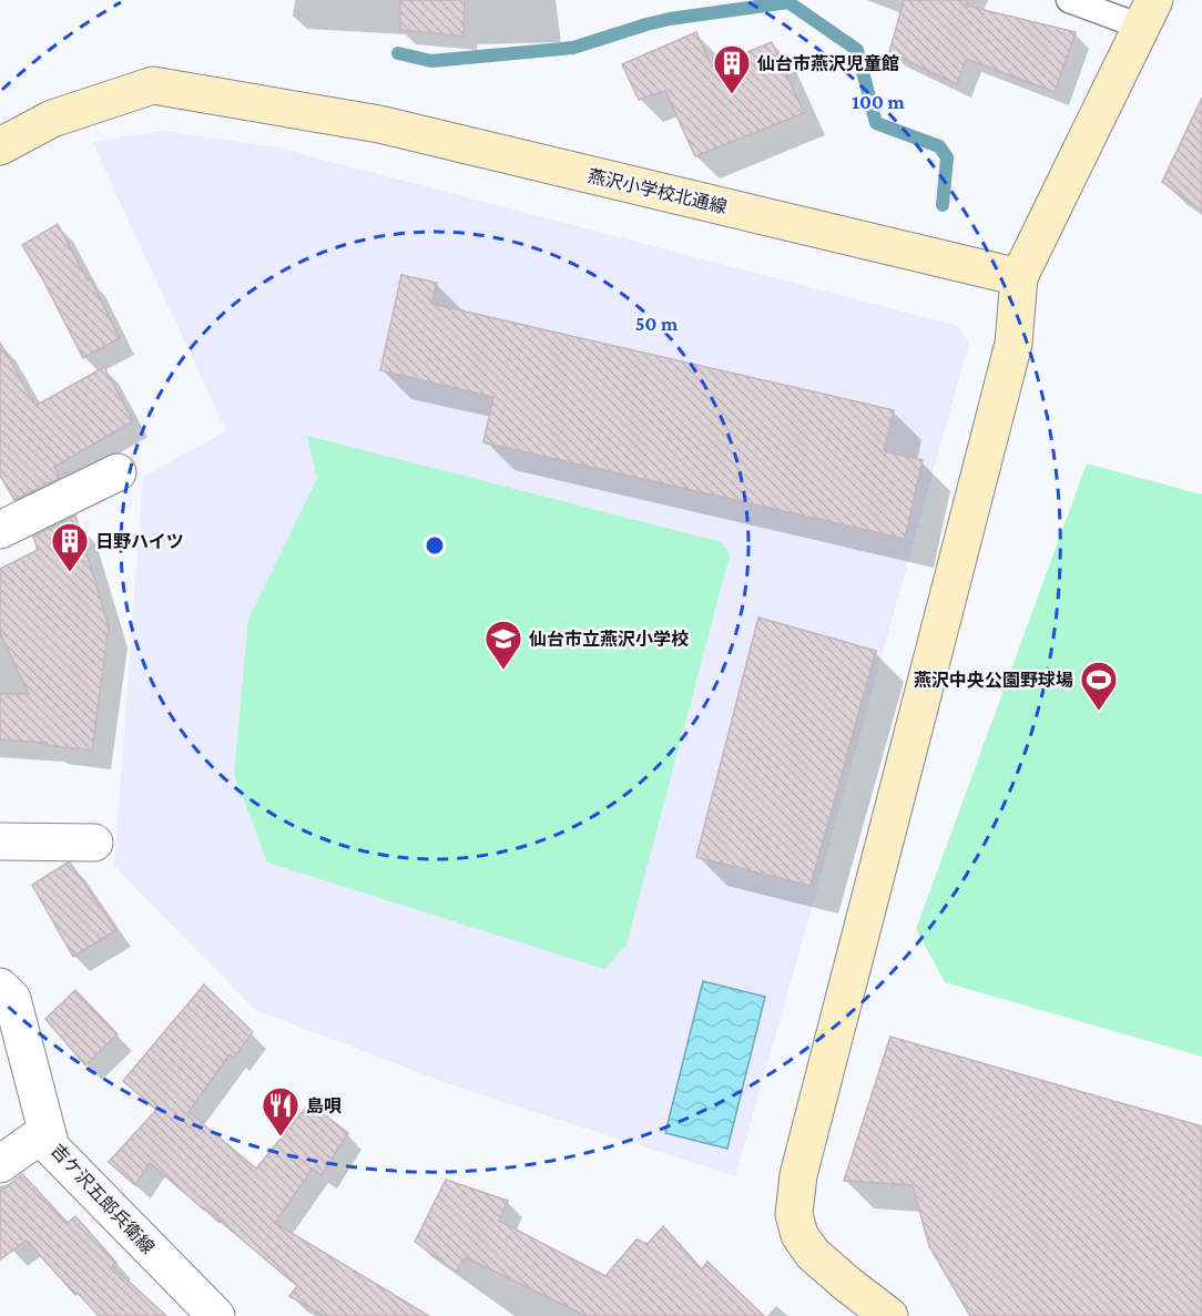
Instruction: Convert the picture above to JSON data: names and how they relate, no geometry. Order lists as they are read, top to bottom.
{
  "streets": {
    "street": ["燕沢小学校北通線", "吉ケ沢五郎兵衛線"]
  },
  "places": {
    "building": ["仙台市燕沢児童館", "日野ハイツ"],
    "school or university": ["仙台市立燕沢小学校"],
    "sports": ["燕沢中央公園野球場"],
    "restaurant": ["島唄"]
  },
  "rings": ["100 m", "50 m"]
}
